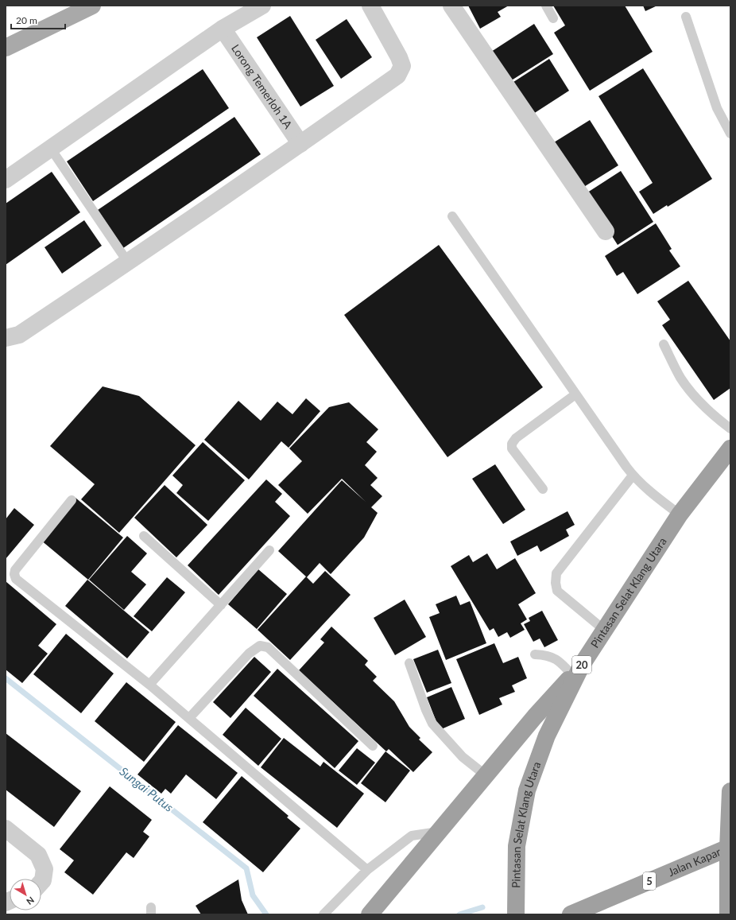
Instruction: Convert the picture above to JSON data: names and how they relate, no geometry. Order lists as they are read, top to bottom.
{
  "streets": {
    "highway": [
      "Pintasan Selat Klang Utara",
      "20",
      "Jalan Kapar",
      "5"
    ],
    "street": ["Lorong Temerloh 1A"]
  },
  "water": ["Sungai Putus"],
  "scale_bar": "20 m",
  "north": "bottom right"
}
